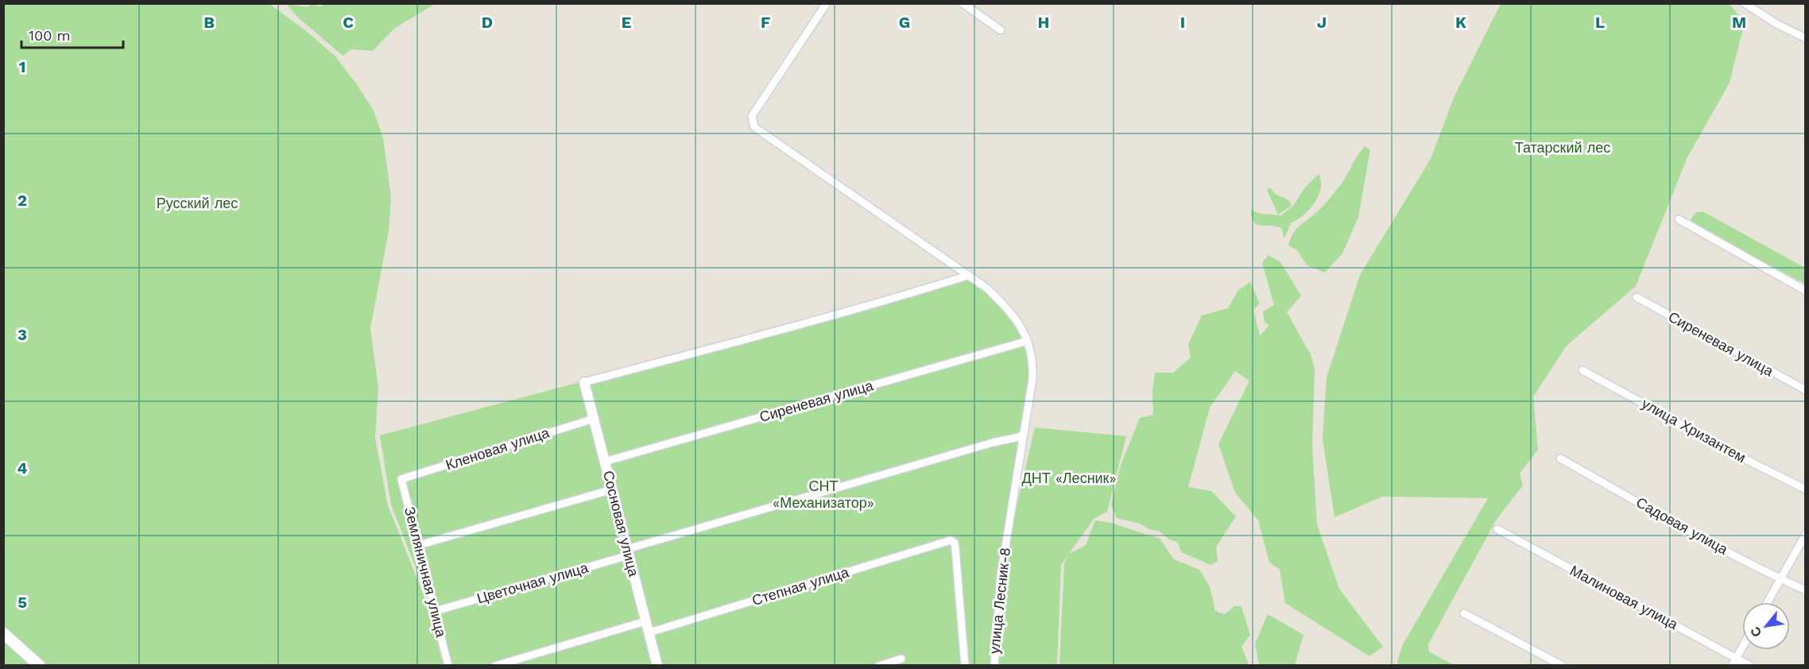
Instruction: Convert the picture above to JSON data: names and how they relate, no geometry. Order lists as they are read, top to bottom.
{
  "streets": {
    "street": [
      "Сиреневая улица",
      "улица Хризантем",
      "Кленовая улица",
      "Сосновая улица",
      "Садовая улица",
      "Земляничная улица",
      "Цветочная улица",
      "Степная улица",
      "Малиновая улица",
      "улица Лесник-8"
    ]
  },
  "crossings": [
    ["Сиреневая улица", "Сосновая улица"],
    ["Сиреневая улица", "улица Лесник-8"],
    ["Кленовая улица", "Сосновая улица"],
    ["Кленовая улица", "Земляничная улица"],
    ["Сосновая улица", "Цветочная улица"],
    ["Сосновая улица", "Степная улица"],
    ["Земляничная улица", "Цветочная улица"],
    ["Цветочная улица", "улица Лесник-8"]
  ],
  "parks": [
    "Татарский лес",
    "Русский лес",
    "ДНТ «Лесник»",
    "СНТ «Механизатор»"
  ],
  "scale_bar": "100 m",
  "north": "bottom left",
  "grid": {
    "columns": [
      "B",
      "C",
      "D",
      "E",
      "F",
      "G",
      "H",
      "I",
      "J",
      "K",
      "L",
      "M"
    ],
    "rows": [
      "1",
      "2",
      "3",
      "4",
      "5"
    ]
  }
}
